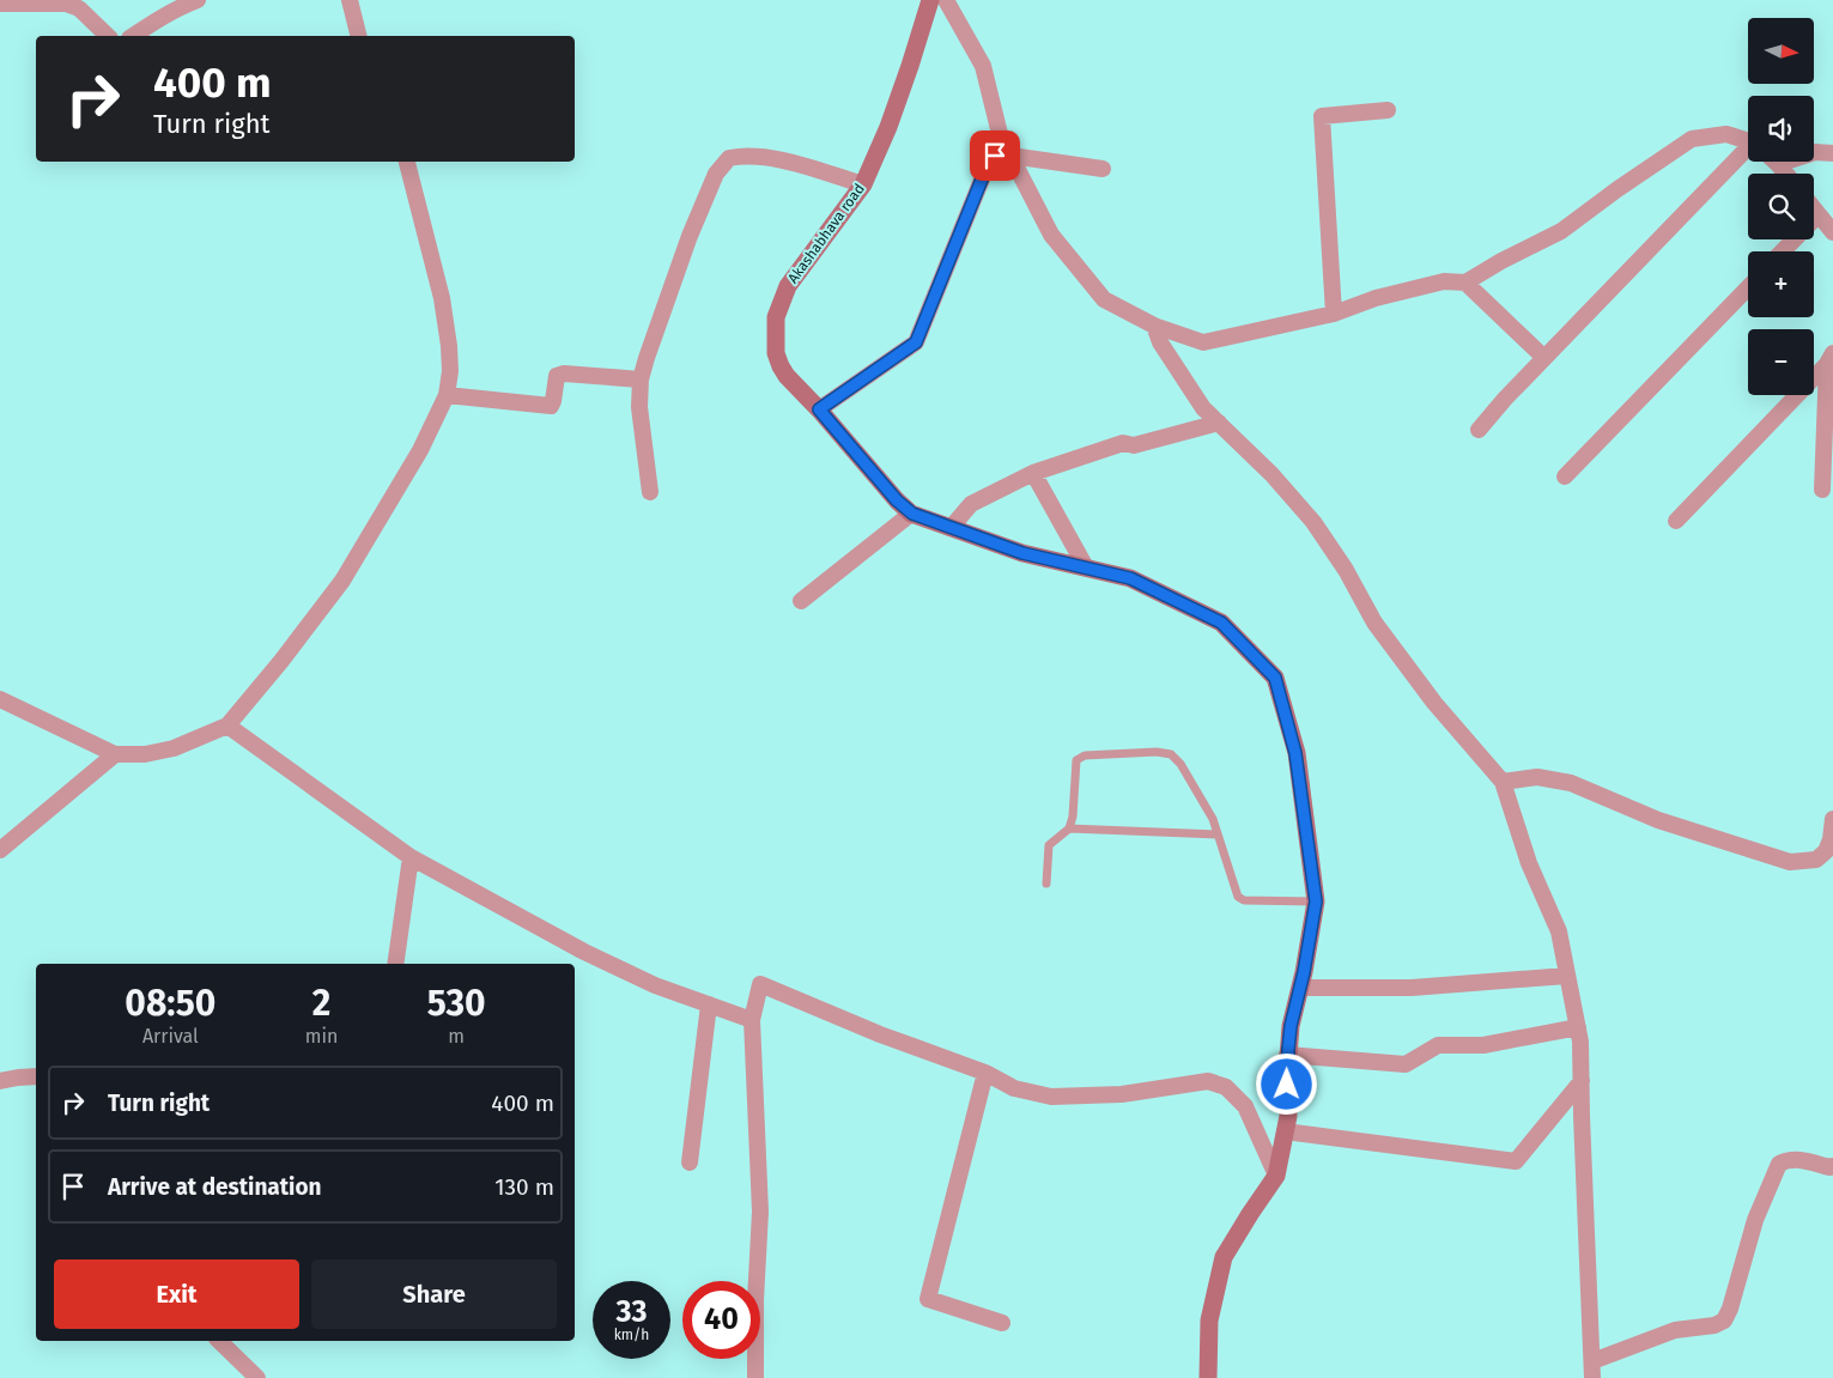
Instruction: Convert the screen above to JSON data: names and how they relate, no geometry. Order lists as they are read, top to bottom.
{
  "streets": {
    "street": ["Akashabhava road"]
  },
  "north": "right",
  "page": {
    "map_buttons": ["+", "−"],
    "turn": ["400 m", "Turn right"],
    "eta": [
      "08:50",
      "Arrival",
      "2",
      "min",
      "530",
      "m"
    ],
    "list": [
      {
        "name": "Turn right",
        "value": "400 m"
      },
      {
        "name": "Arrive at destination",
        "value": "130 m"
      }
    ],
    "buttons": ["Exit", "Share"],
    "speed": "33 km/h",
    "limit": "40"
  }
}
